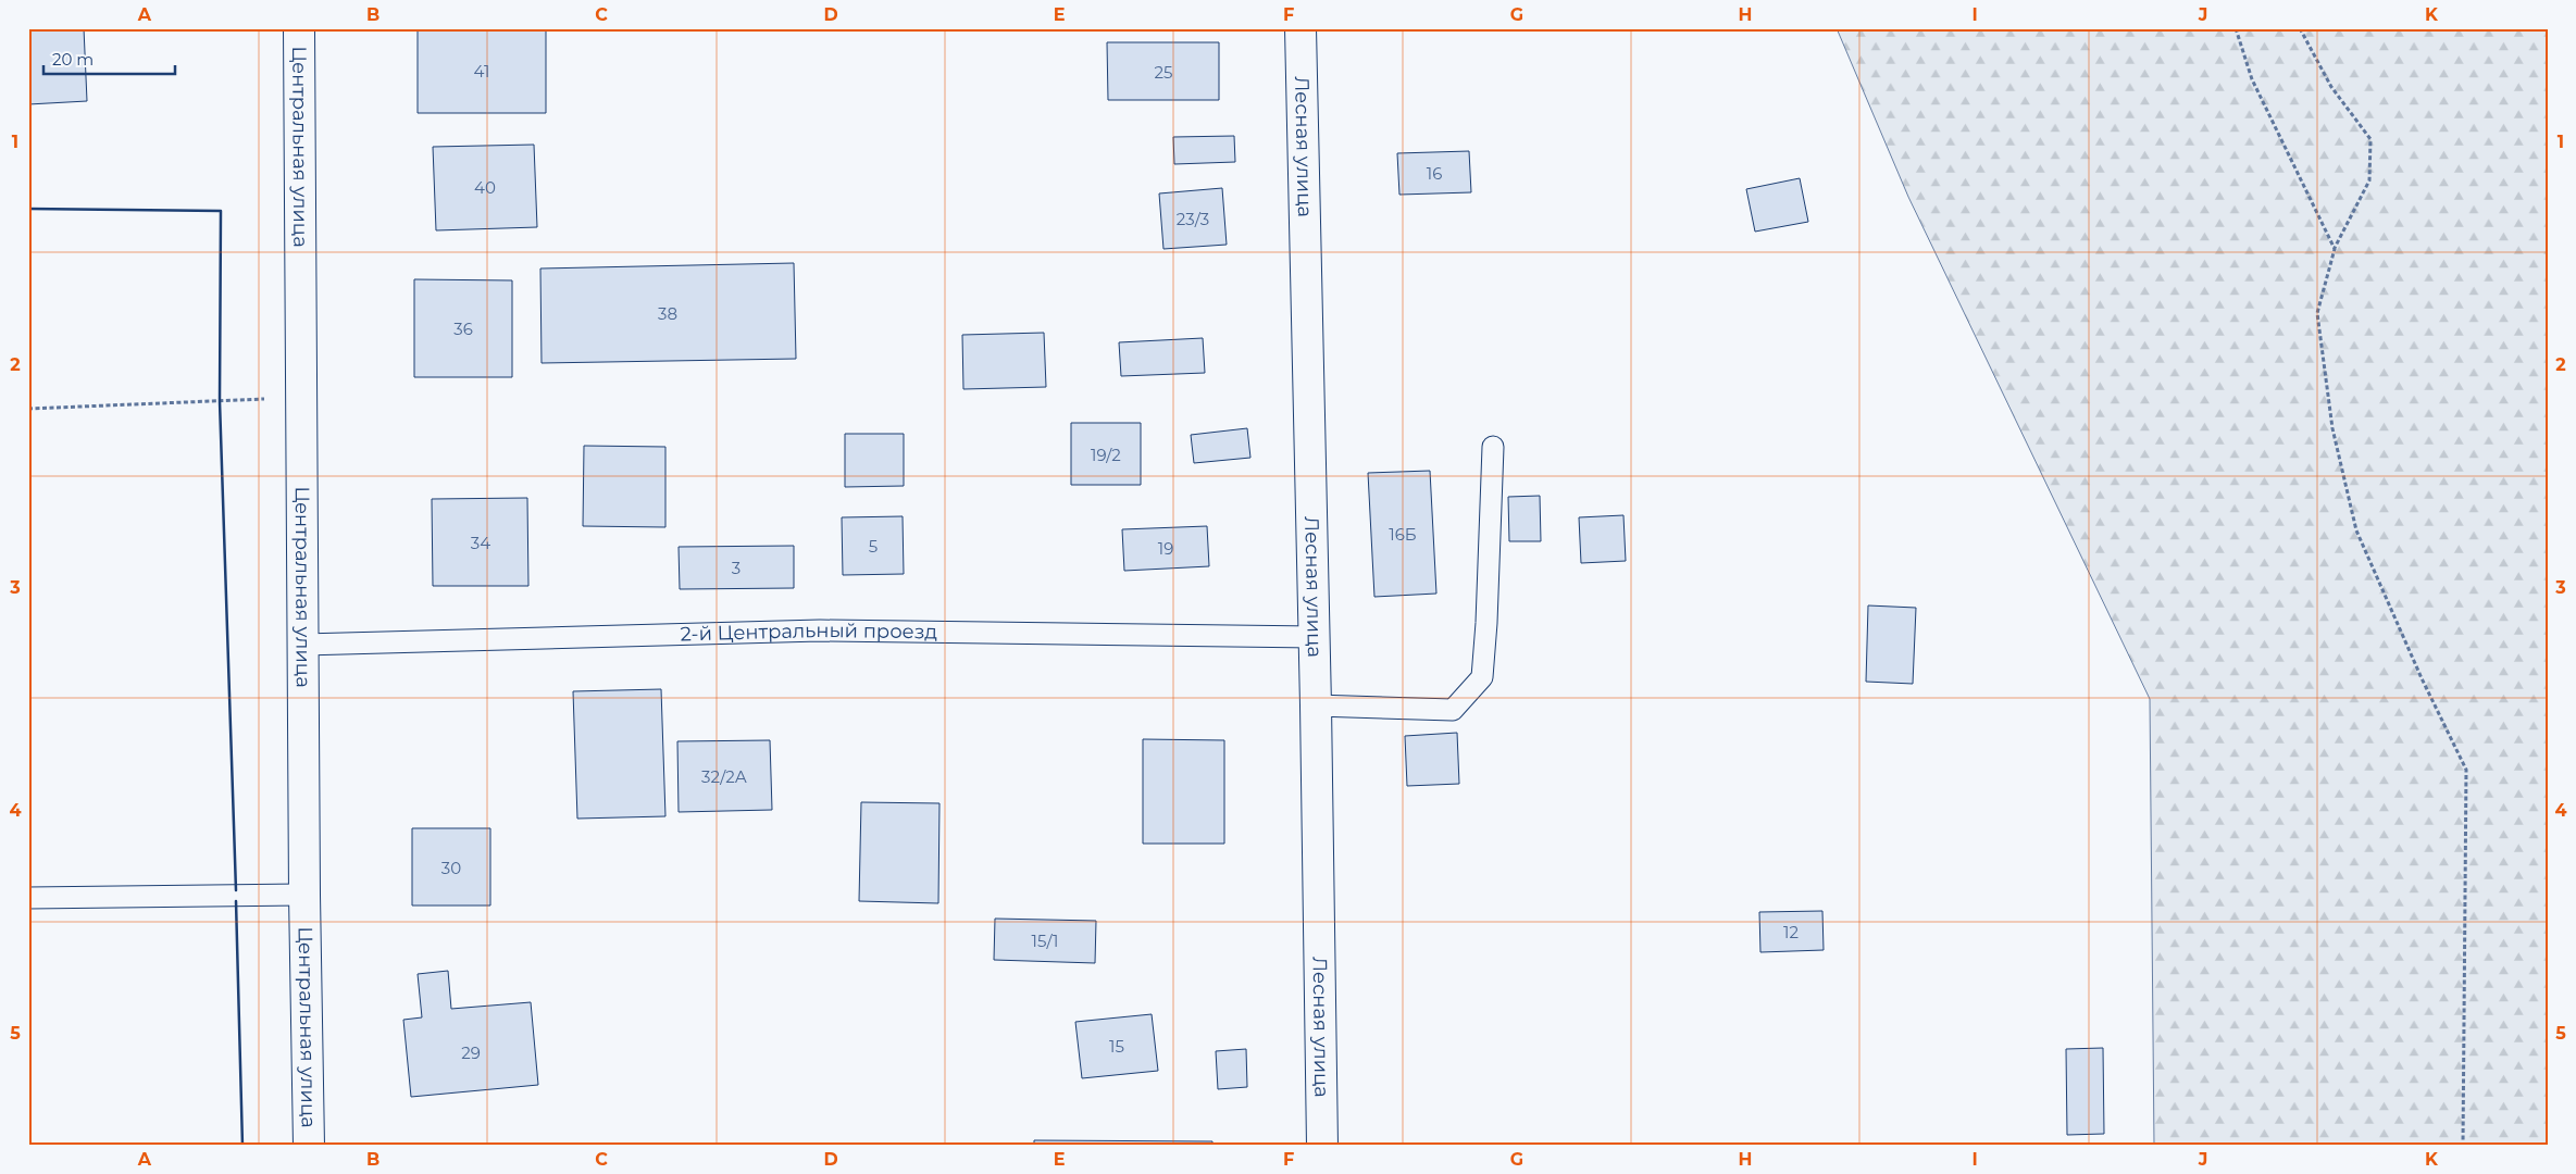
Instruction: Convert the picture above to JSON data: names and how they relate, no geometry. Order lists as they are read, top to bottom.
{
  "streets": {
    "street": ["Центральная улица", "Лесная улица"],
    "lane": ["2-й Центральный проезд"]
  },
  "crossings": [
    ["Центральная улица", "2-й Центральный проезд"],
    ["Лесная улица", "2-й Центральный проезд"]
  ],
  "house_numbers": [
    "41",
    "25",
    "16",
    "40",
    "23/3",
    "38",
    "36",
    "19/2",
    "16Б",
    "34",
    "5",
    "19",
    "3",
    "32/2А",
    "30",
    "12",
    "15/1",
    "15",
    "29"
  ],
  "scale_bar": "20 m",
  "grid": {
    "columns": [
      "A",
      "B",
      "C",
      "D",
      "E",
      "F",
      "G",
      "H",
      "I",
      "J",
      "K"
    ],
    "rows": [
      "1",
      "2",
      "3",
      "4",
      "5"
    ]
  }
}
